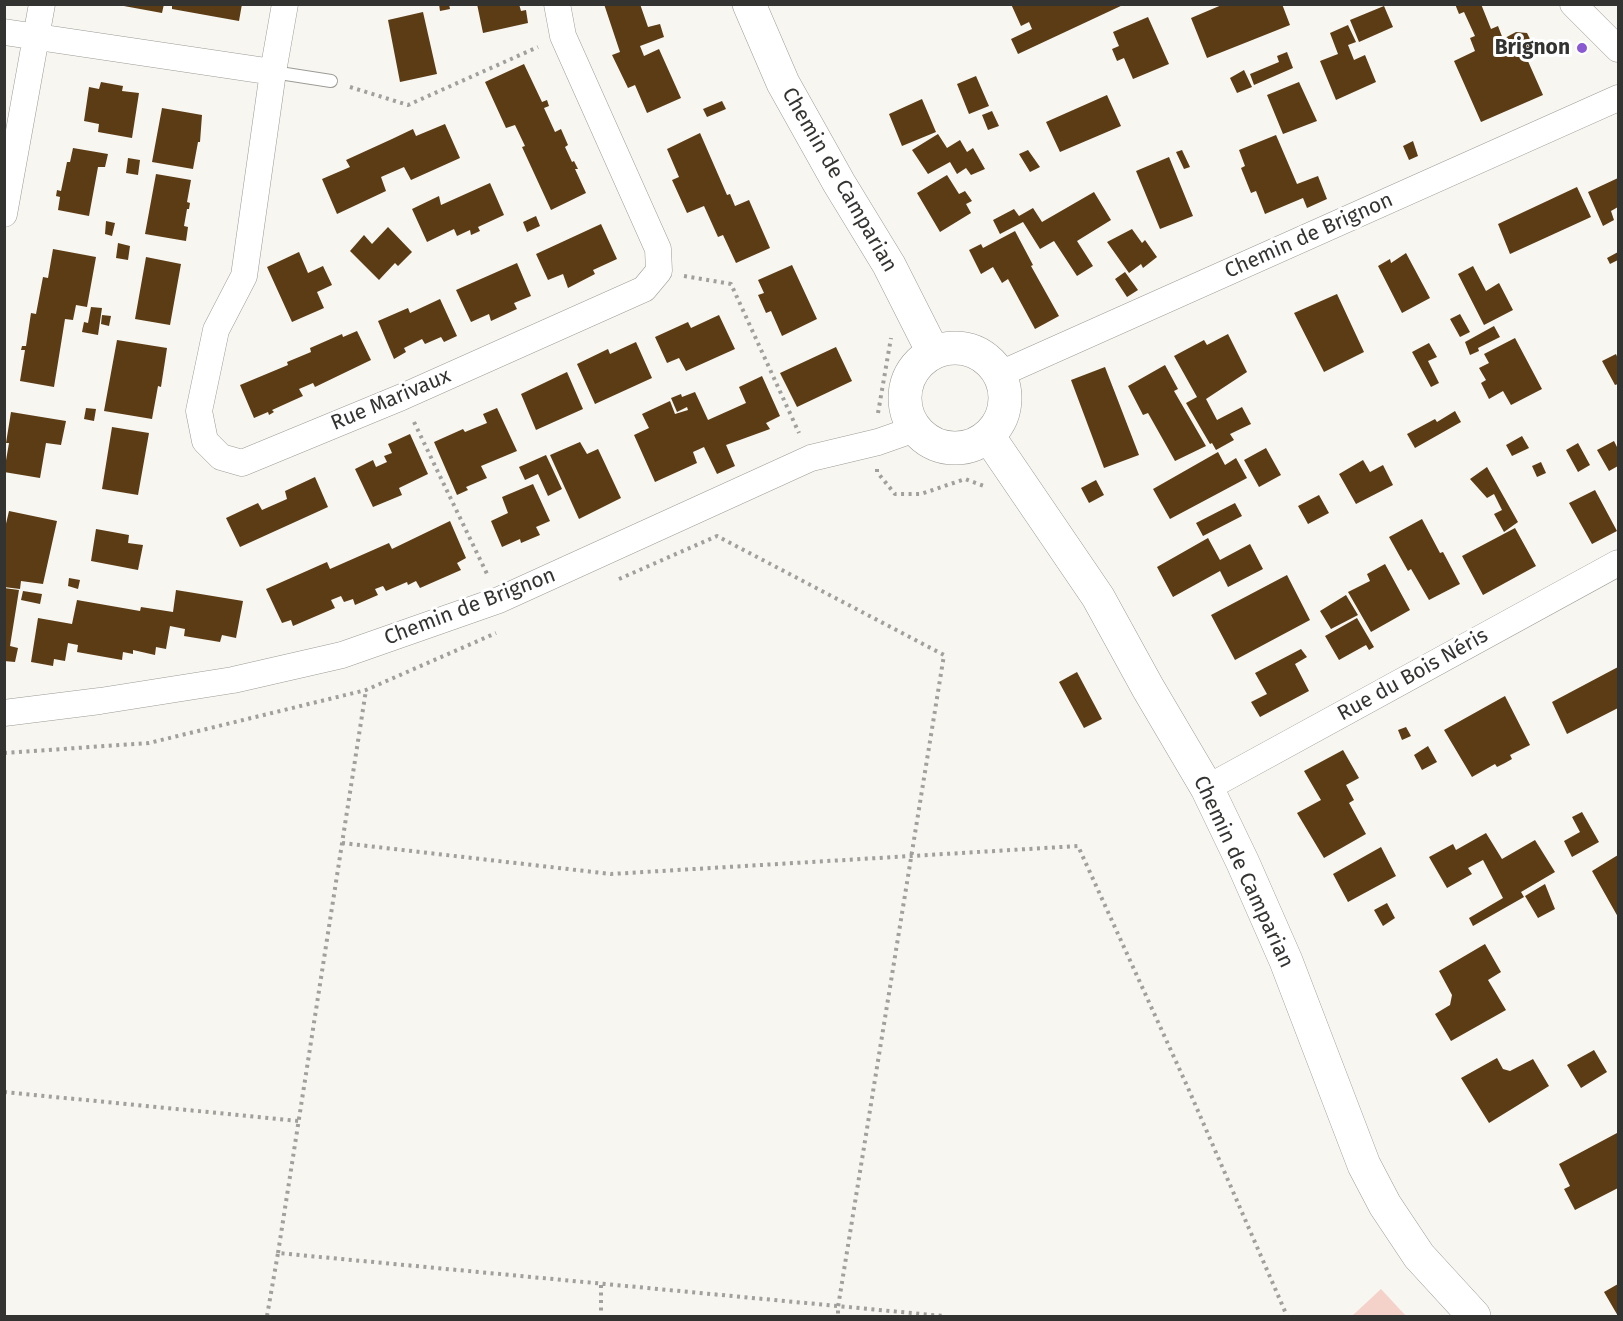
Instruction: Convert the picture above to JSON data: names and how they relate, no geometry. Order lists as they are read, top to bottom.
{
  "streets": {
    "main road": ["Chemin de Camparian"],
    "street": ["Chemin de Brignon", "Rue Marivaux", "Rue du Bois Néris"]
  },
  "crossings": [
    ["Chemin de Camparian", "Chemin de Brignon"],
    ["Chemin de Camparian", "Rue du Bois Néris"]
  ],
  "places": ["Brignon"]
}
